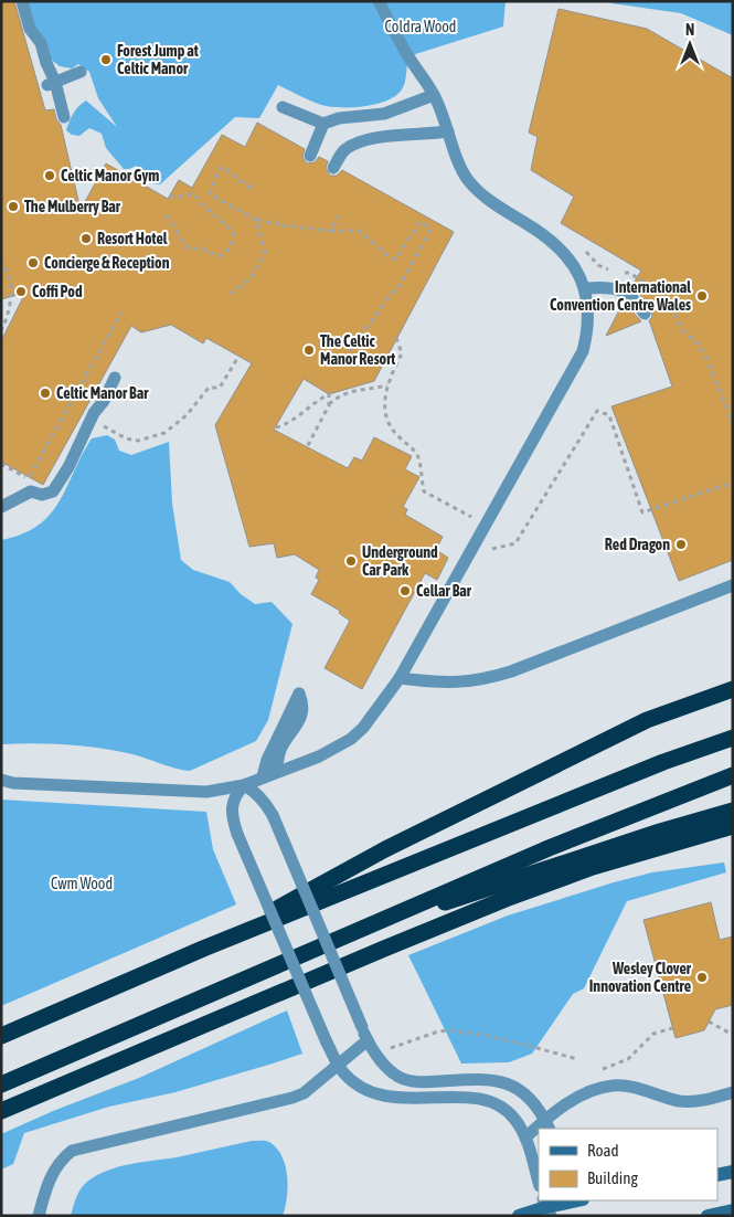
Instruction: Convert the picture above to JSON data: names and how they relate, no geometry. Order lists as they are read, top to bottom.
{
  "parks": ["Coldra Wood", "Cwm Wood"],
  "places": [
    "Forest Jump at Celtic Manor",
    "Celtic Manor Gym",
    "The Mulberry Bar",
    "Resort Hotel",
    "Concierge & Reception",
    "Coffi Pod",
    "International Convention Centre Wales",
    "The Celtic Manor Resort",
    "Celtic Manor Bar",
    "Red Dragon",
    "Underground Car Park",
    "Cellar Bar",
    "Wesley Clover Innovation Centre"
  ],
  "legend": ["Road", "Building"],
  "north": "top"
}
